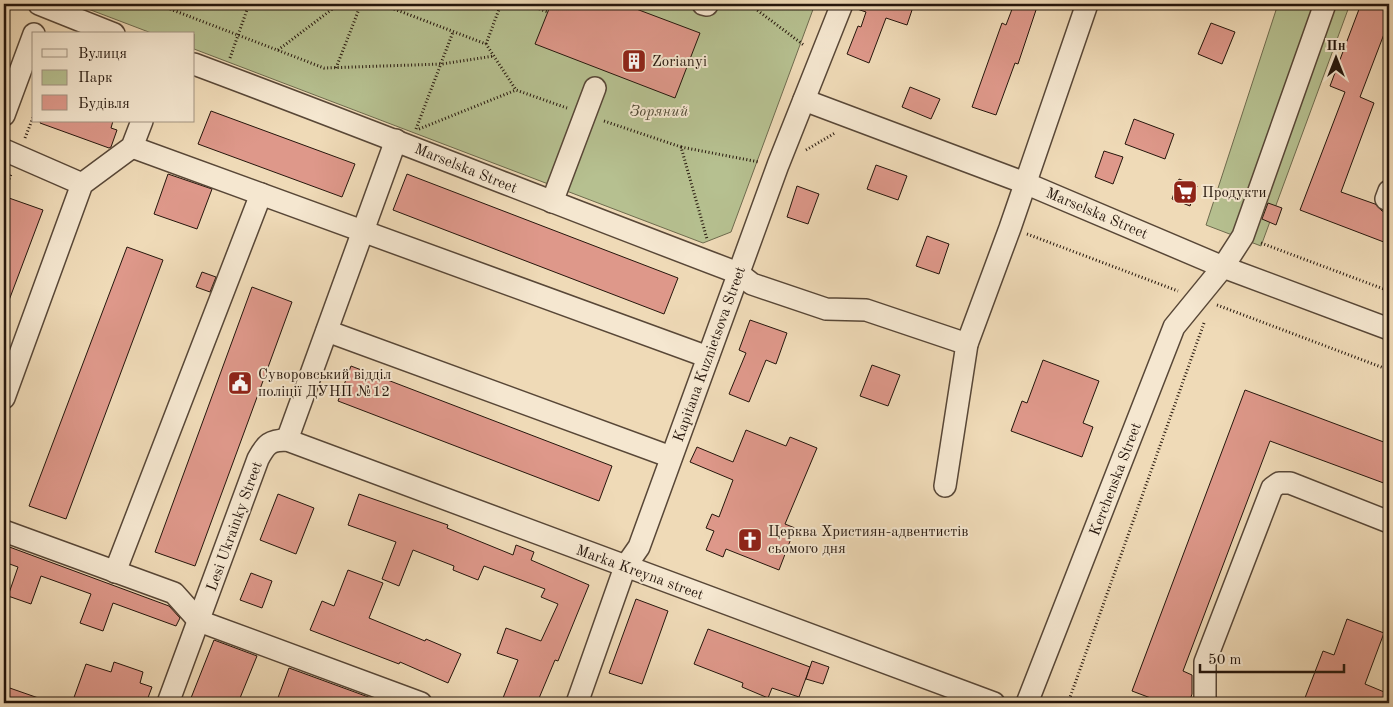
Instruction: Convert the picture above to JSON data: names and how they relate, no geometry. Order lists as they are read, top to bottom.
{
  "streets": {
    "street": [
      "Marselska Street",
      "Kapitana Kuznietsova Street",
      "Kerchenska Street",
      "Lesi Ukrainky Street",
      "Marka Kreyna street"
    ]
  },
  "crossings": [
    ["Marselska Street", "Kapitana Kuznietsova Street"],
    ["Marselska Street", "Kerchenska Street"],
    ["Kapitana Kuznietsova Street", "Marka Kreyna street"],
    ["Lesi Ukrainky Street", "Marka Kreyna street"]
  ],
  "parks": ["Зоряний"],
  "places": {
    "building": ["Zorianyi"],
    "supermarket": ["Продукти"],
    "public building": ["Суворовський відділ поліції ДУНП №12"],
    "church": ["Церква Християн-адвентистів сьомого дня"]
  },
  "legend": ["Вулиця", "Парк", "Будівля"],
  "scale_bar": "50 m",
  "north": "top"
}
